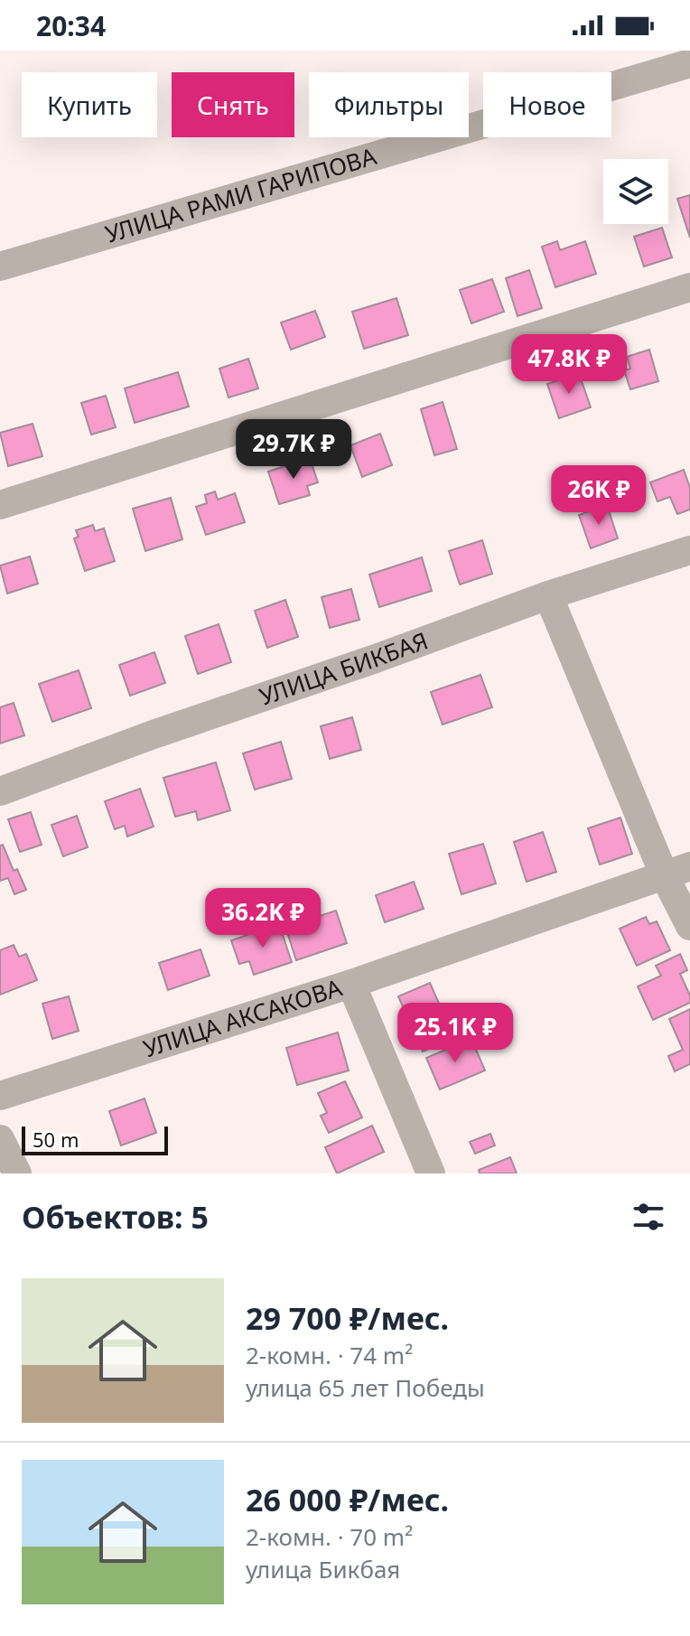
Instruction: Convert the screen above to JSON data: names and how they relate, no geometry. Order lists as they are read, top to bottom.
{
  "streets": {
    "street": ["УЛИЦА РАМИ ГАРИПОВА", "УЛИЦА БИКБАЯ", "УЛИЦА АКСАКОВА"]
  },
  "scale_bar": "50 m",
  "page": {
    "status": "20:34",
    "chip": [
      "Купить",
      "Снять",
      "Фильтры",
      "Новое"
    ],
    "price": [
      "47.8K ₽",
      "29.7K ₽",
      "26K ₽",
      "36.2K ₽",
      "25.1K ₽"
    ],
    "scale": "50 m",
    "heading": "Объектов: 5",
    "list": [
      {
        "name": "29 700 ₽/мес.",
        "note": "2-комн. · 74 m² · улица 65 лет Победы"
      },
      {
        "name": "26 000 ₽/мес.",
        "note": "2-комн. · 70 m² · улица Бикбая"
      }
    ]
  }
}
